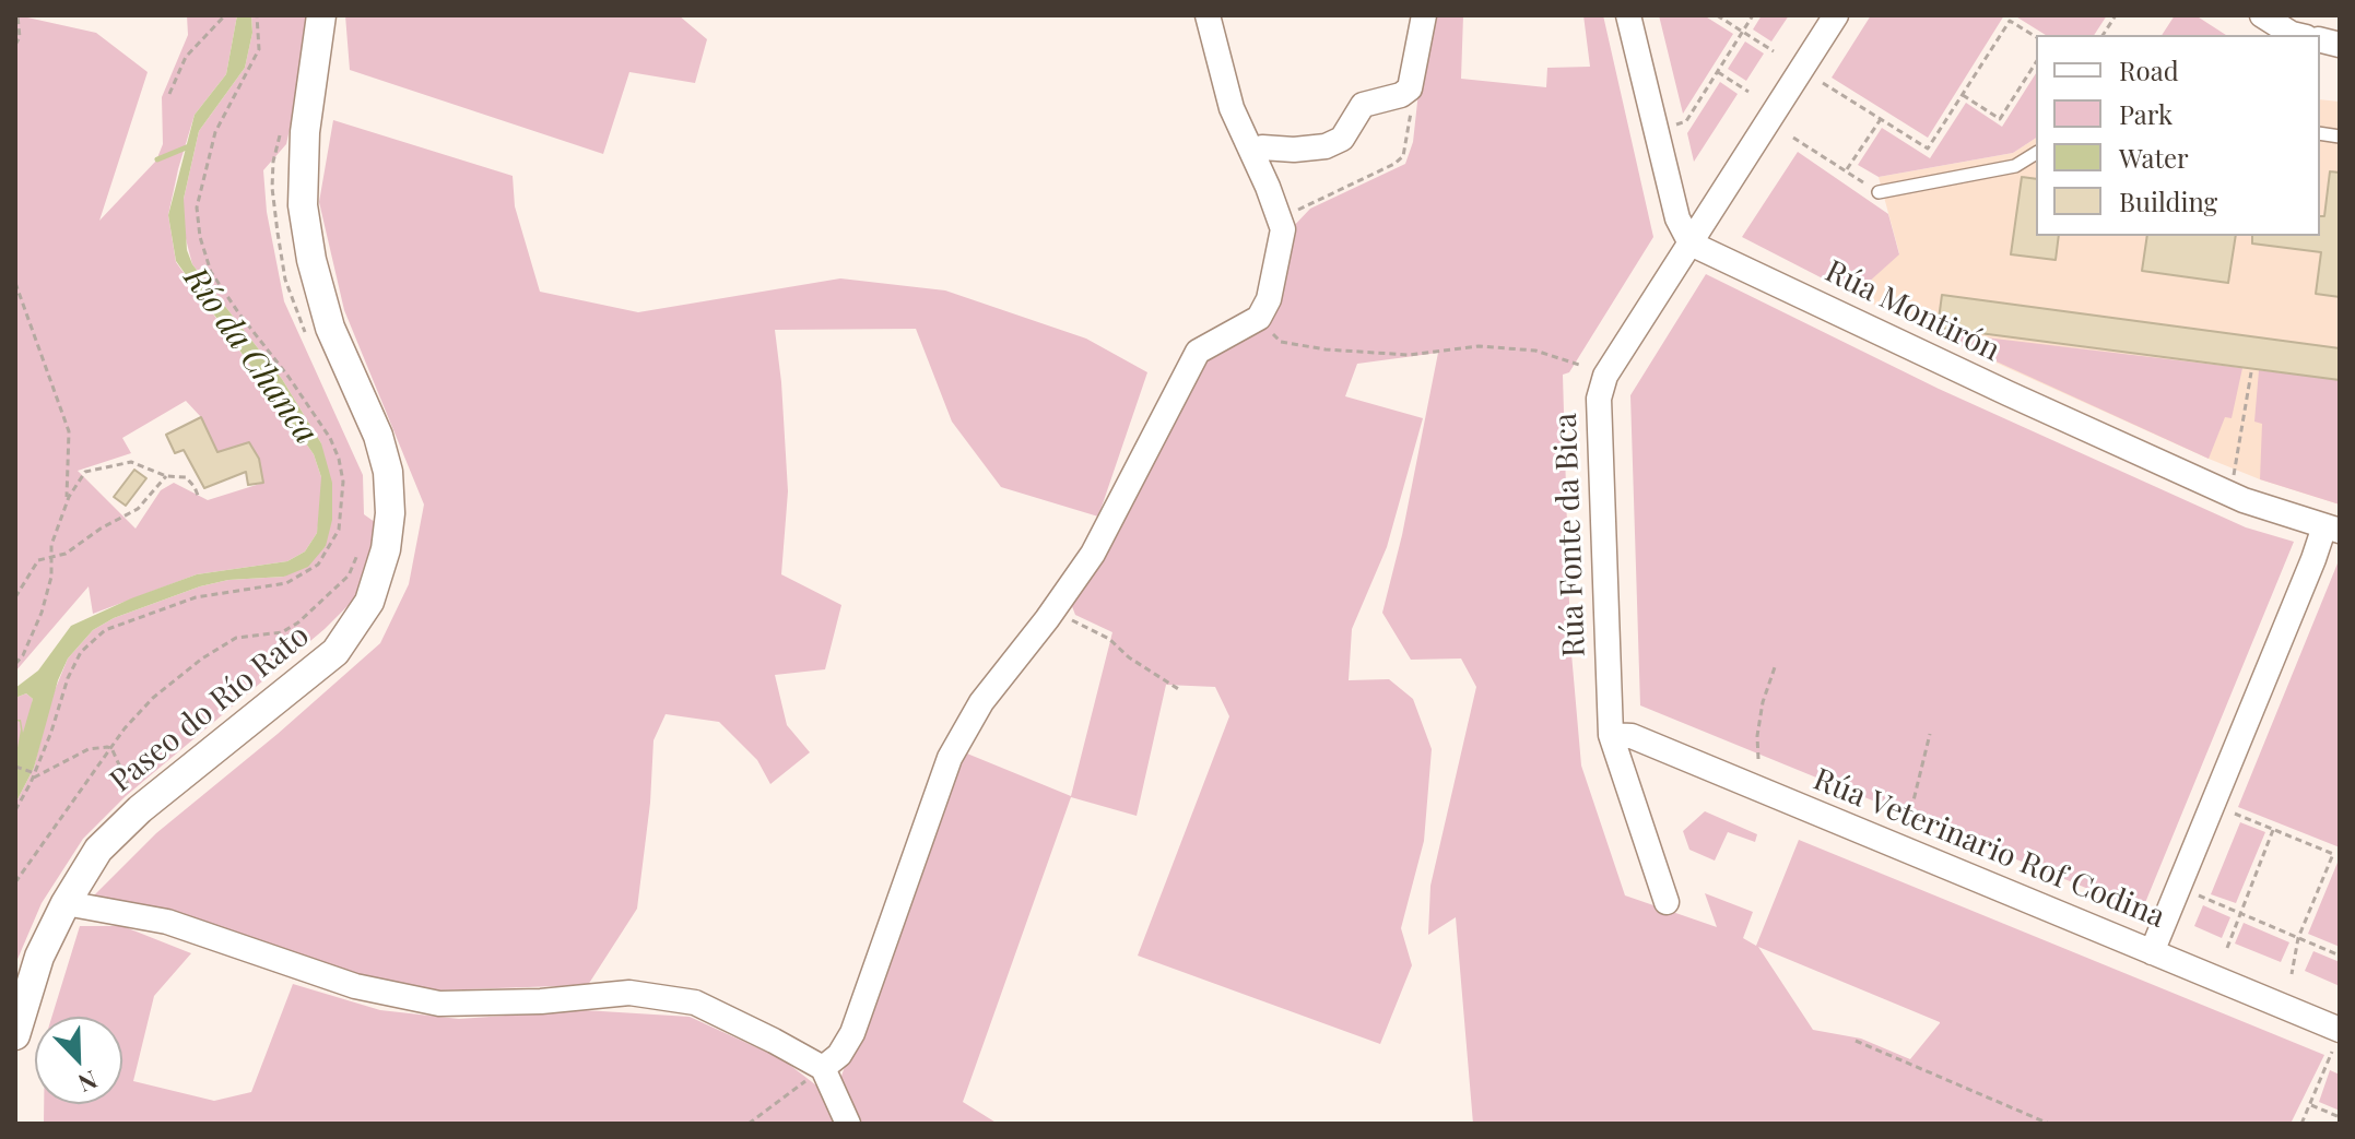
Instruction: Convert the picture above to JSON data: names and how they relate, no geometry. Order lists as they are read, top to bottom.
{
  "streets": {
    "street": [
      "Rúa Montirón",
      "Rúa Fonte da Bica",
      "Paseo do Río Rato",
      "Rúa Veterinario Rof Codina"
    ]
  },
  "crossings": [
    ["Rúa Montirón", "Rúa Fonte da Bica"],
    ["Rúa Montirón", "Rúa Veterinario Rof Codina"],
    ["Rúa Fonte da Bica", "Rúa Veterinario Rof Codina"]
  ],
  "water": ["Río da Chanca"],
  "legend": [
    "Road",
    "Park",
    "Water",
    "Building"
  ],
  "north": "bottom right"
}
